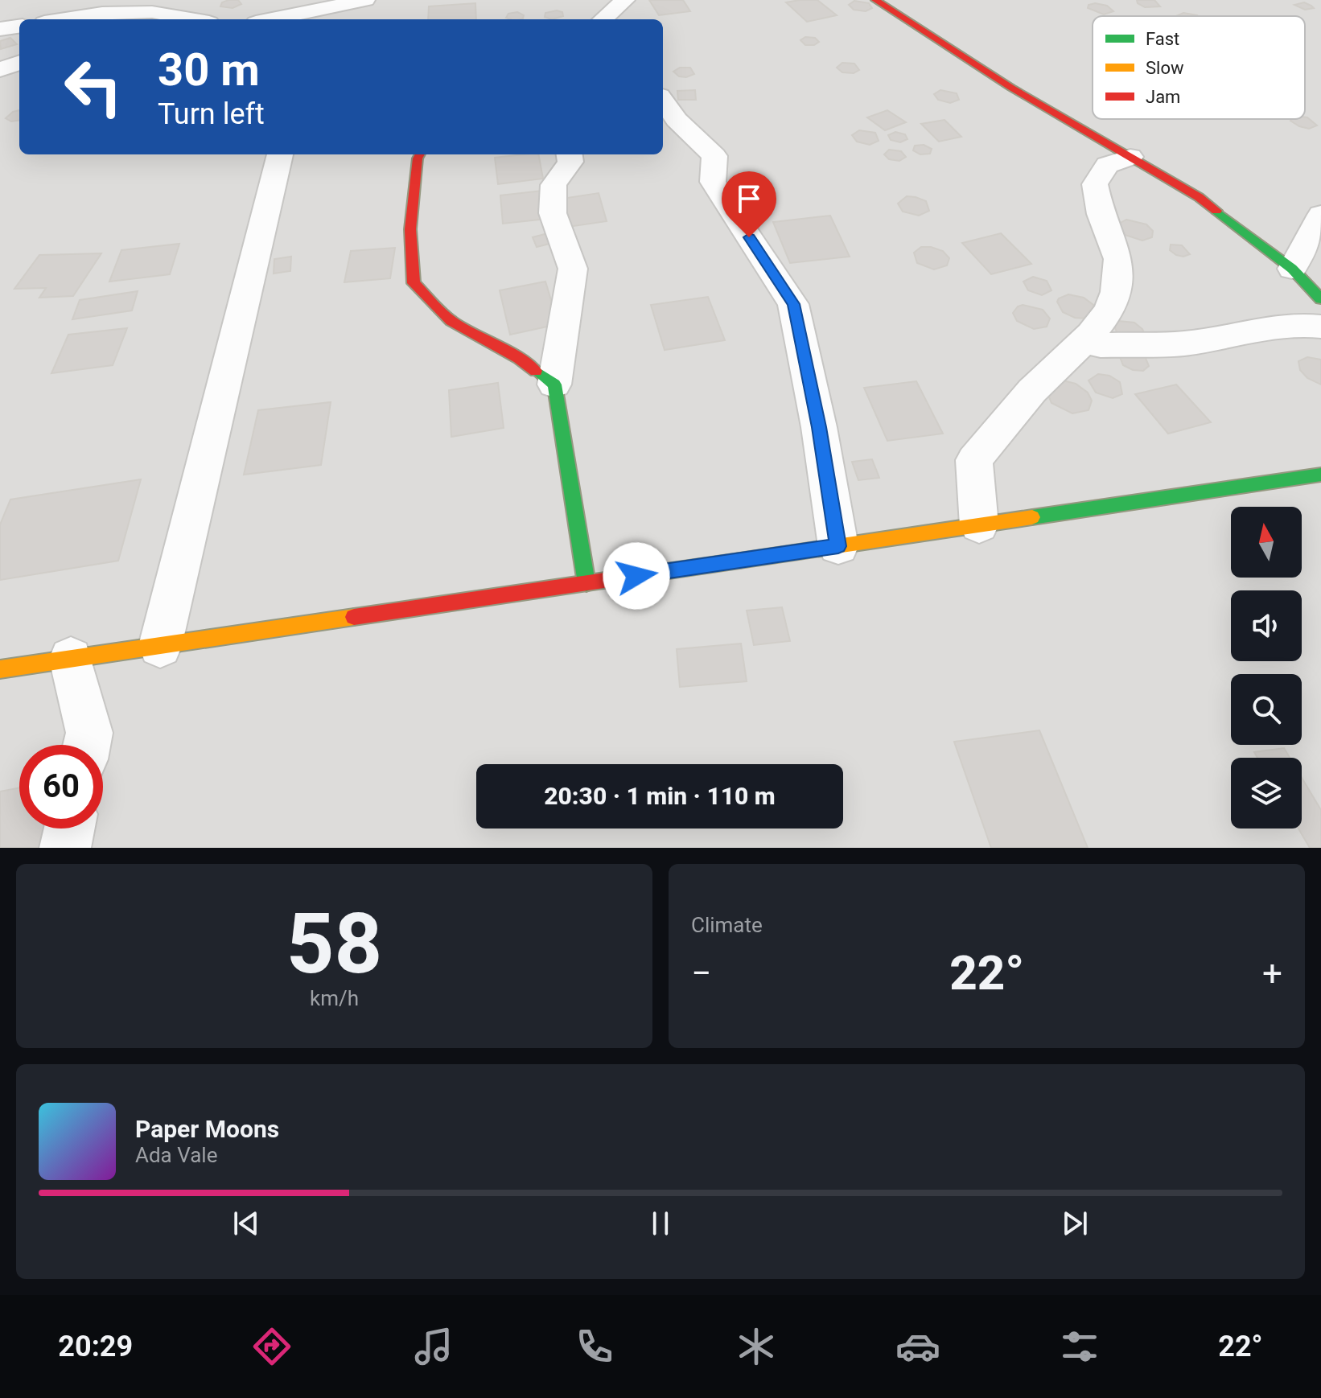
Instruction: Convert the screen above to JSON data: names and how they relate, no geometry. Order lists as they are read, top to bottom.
{
  "legend": ["Fast", "Slow", "Jam"],
  "north": "top",
  "page": {
    "turn": ["30 m", "Turn left"],
    "limit": "60",
    "trip": "20:30 · 1 min · 110 m",
    "tile": [
      ["58", "km/h"],
      "Climate"
    ],
    "heat": ["−", "22°", "+"],
    "song": ["Paper Moons", "Ada Vale"],
    "tabs": ["20:29", "22°"]
  }
}
